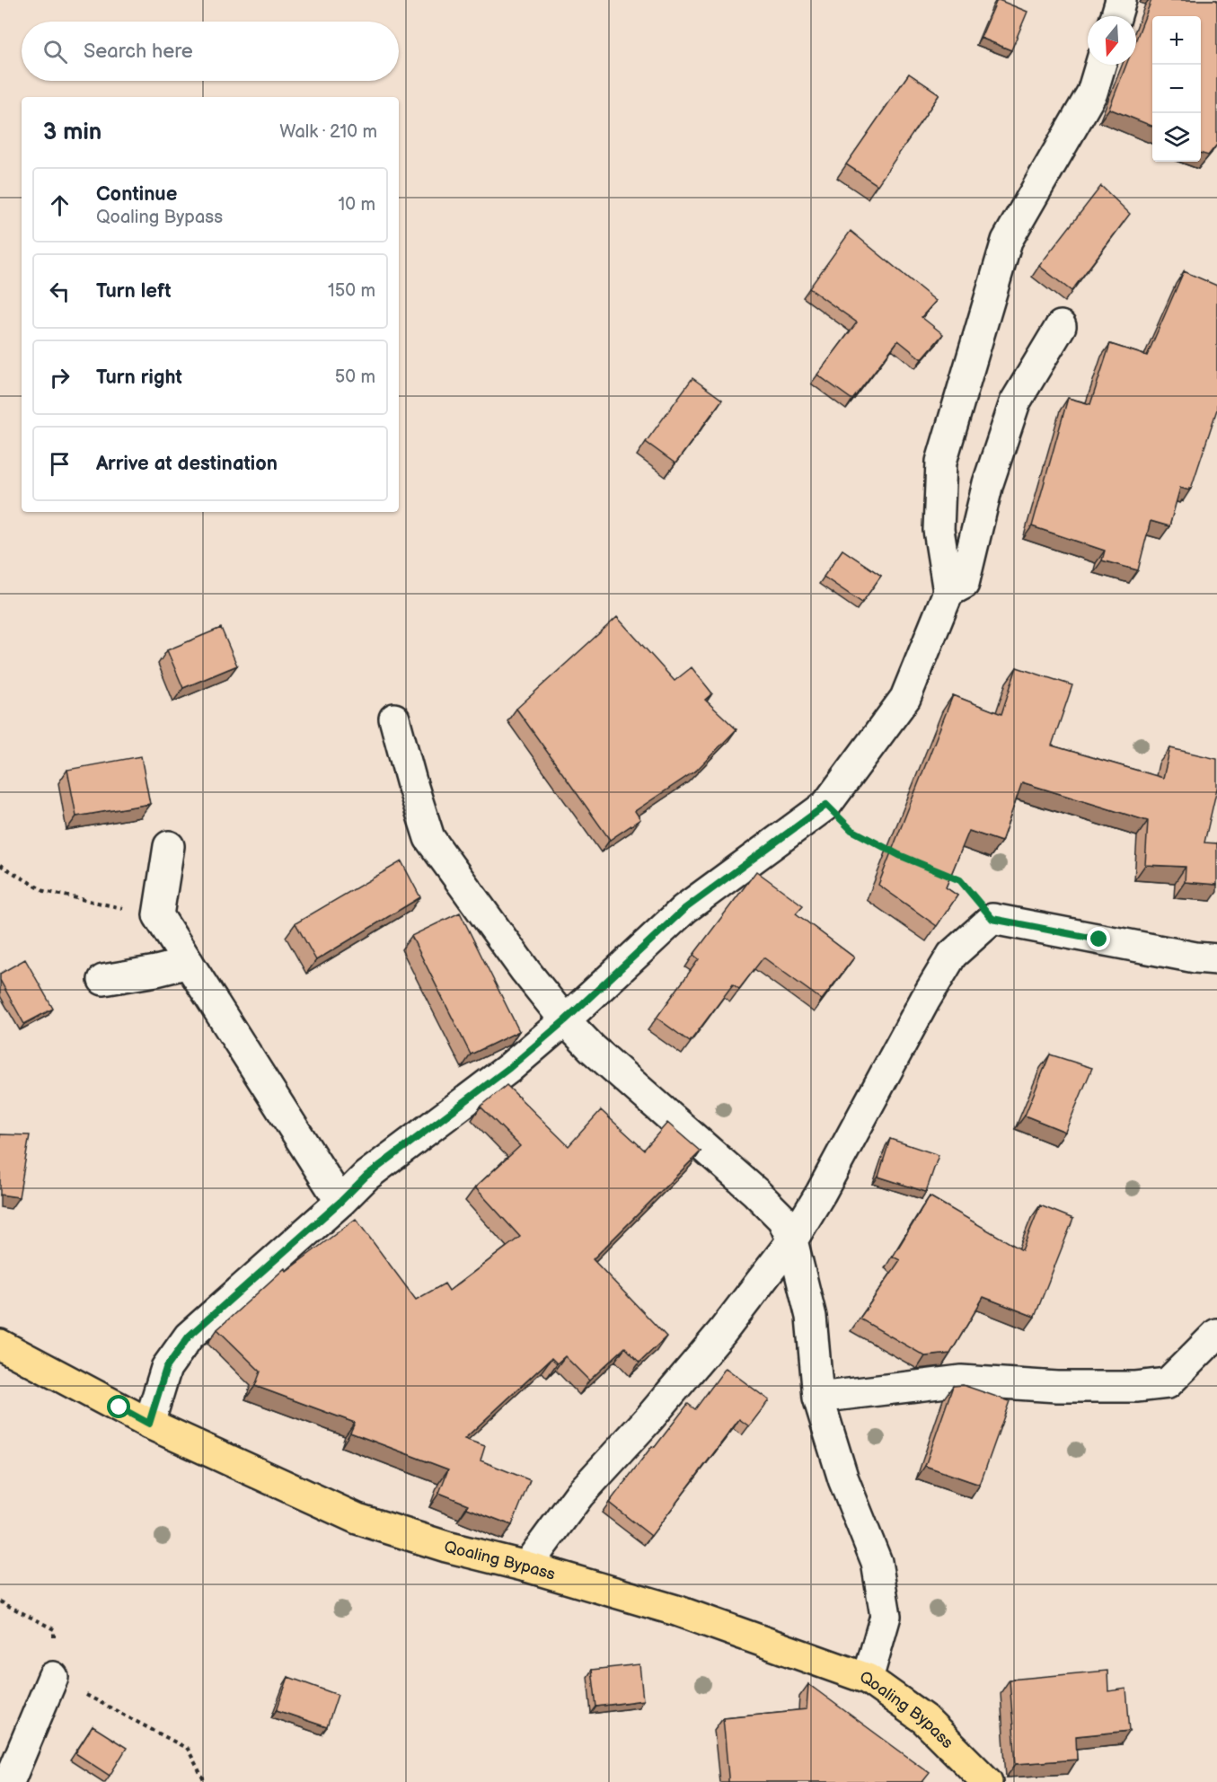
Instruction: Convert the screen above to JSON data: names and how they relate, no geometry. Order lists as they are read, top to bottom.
{
  "streets": {
    "main road": ["Qoaling Bypass"]
  },
  "north": "bottom",
  "page": {
    "map_buttons": ["+", "−"],
    "search": "Search here",
    "heading": ["3 min", "Walk · 210 m"],
    "list": [
      ["Continue", "Qoaling Bypass", "10 m"],
      ["Turn left", "150 m"],
      ["Turn right", "50 m"],
      "Arrive at destination"
    ]
  }
}
